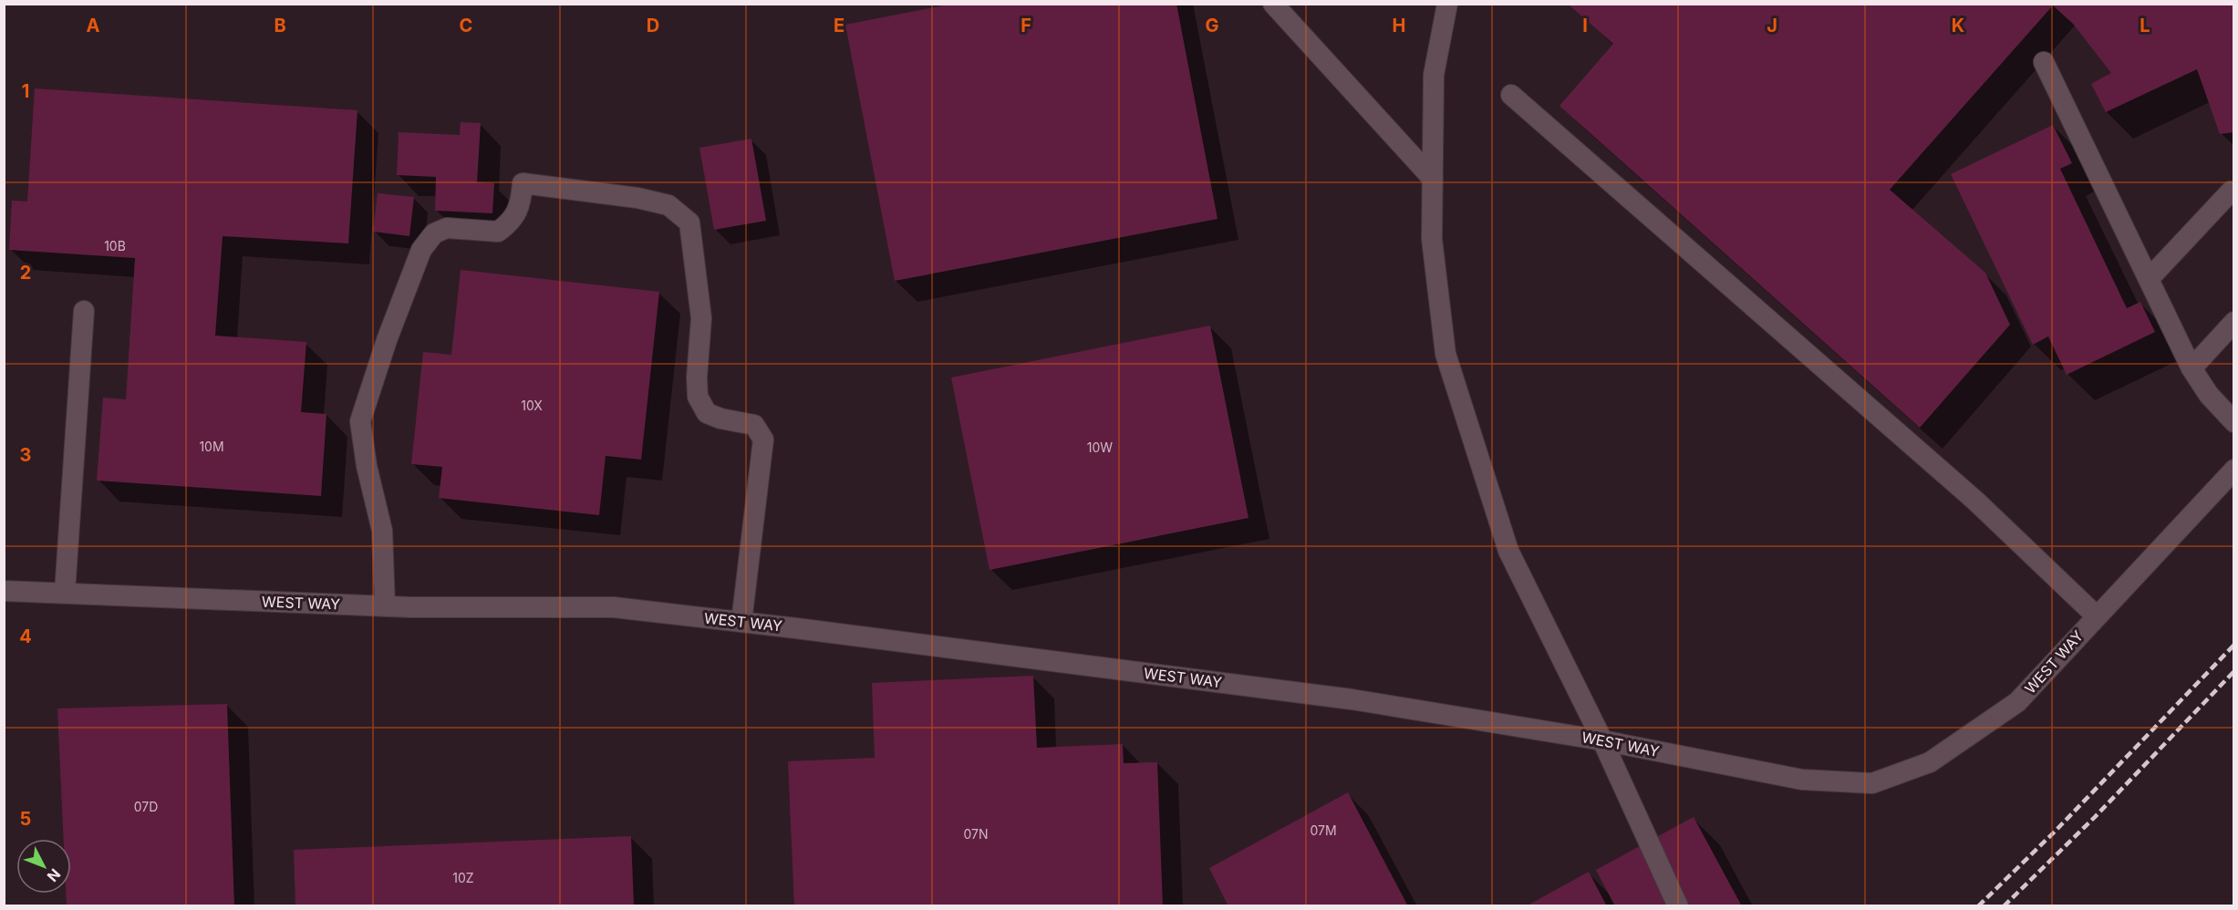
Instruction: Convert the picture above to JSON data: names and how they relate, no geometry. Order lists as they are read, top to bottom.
{
  "streets": {
    "lane": ["WEST WAY"]
  },
  "house_numbers": [
    "10B",
    "10X",
    "10M",
    "10W",
    "07D",
    "07M",
    "07N",
    "10Z"
  ],
  "north": "bottom right",
  "grid": {
    "columns": [
      "A",
      "B",
      "C",
      "D",
      "E",
      "F",
      "G",
      "H",
      "I",
      "J",
      "K",
      "L"
    ],
    "rows": [
      "1",
      "2",
      "3",
      "4",
      "5"
    ]
  }
}
